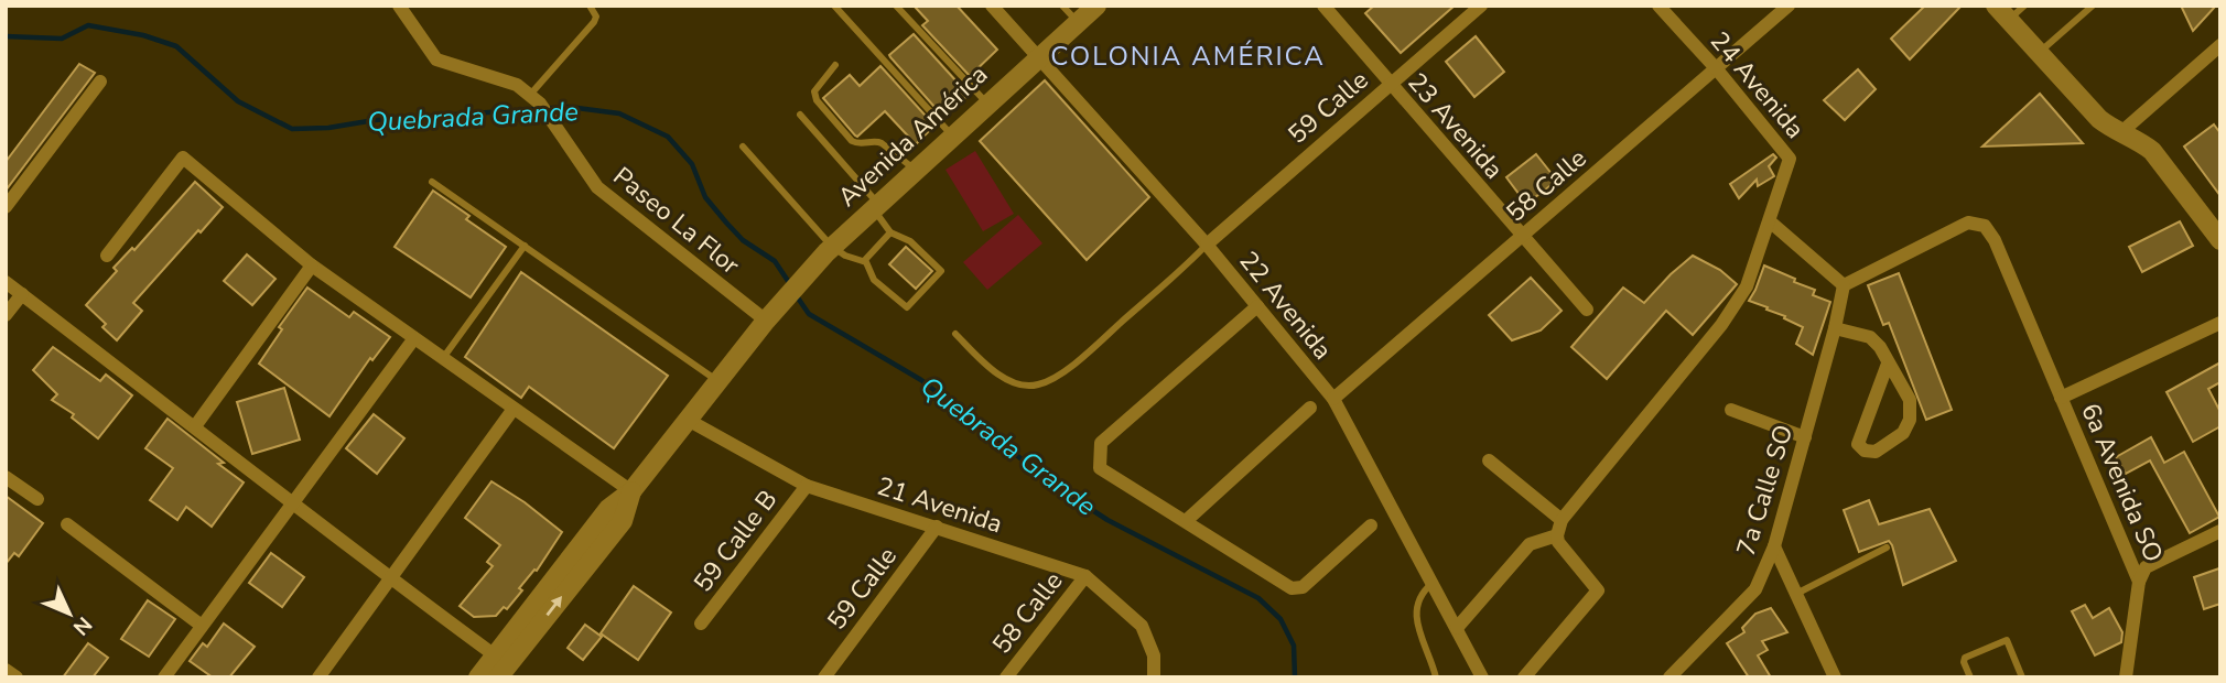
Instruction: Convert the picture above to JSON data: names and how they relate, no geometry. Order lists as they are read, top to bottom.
{
  "streets": {
    "main road": ["Avenida América"],
    "street": [
      "24 Avenida",
      "59 Calle",
      "23 Avenida",
      "58 Calle",
      "Paseo La Flor",
      "22 Avenida",
      "6a Avenida SO",
      "7a Calle SO",
      "21 Avenida",
      "59 Calle B"
    ]
  },
  "crossings": [
    ["24 Avenida", "58 Calle"],
    ["59 Calle", "23 Avenida"],
    ["59 Calle", "22 Avenida"],
    ["59 Calle", "21 Avenida"],
    ["23 Avenida", "58 Calle"],
    ["Avenida América", "Paseo La Flor"],
    ["Avenida América", "22 Avenida"],
    ["Avenida América", "21 Avenida"],
    ["58 Calle", "22 Avenida"],
    ["58 Calle", "21 Avenida"],
    ["6a Avenida SO", "7a Calle SO"],
    ["21 Avenida", "59 Calle B"]
  ],
  "districts": ["COLONIA AMÉRICA"],
  "water": ["Quebrada Grande"],
  "north": "bottom right"
}
